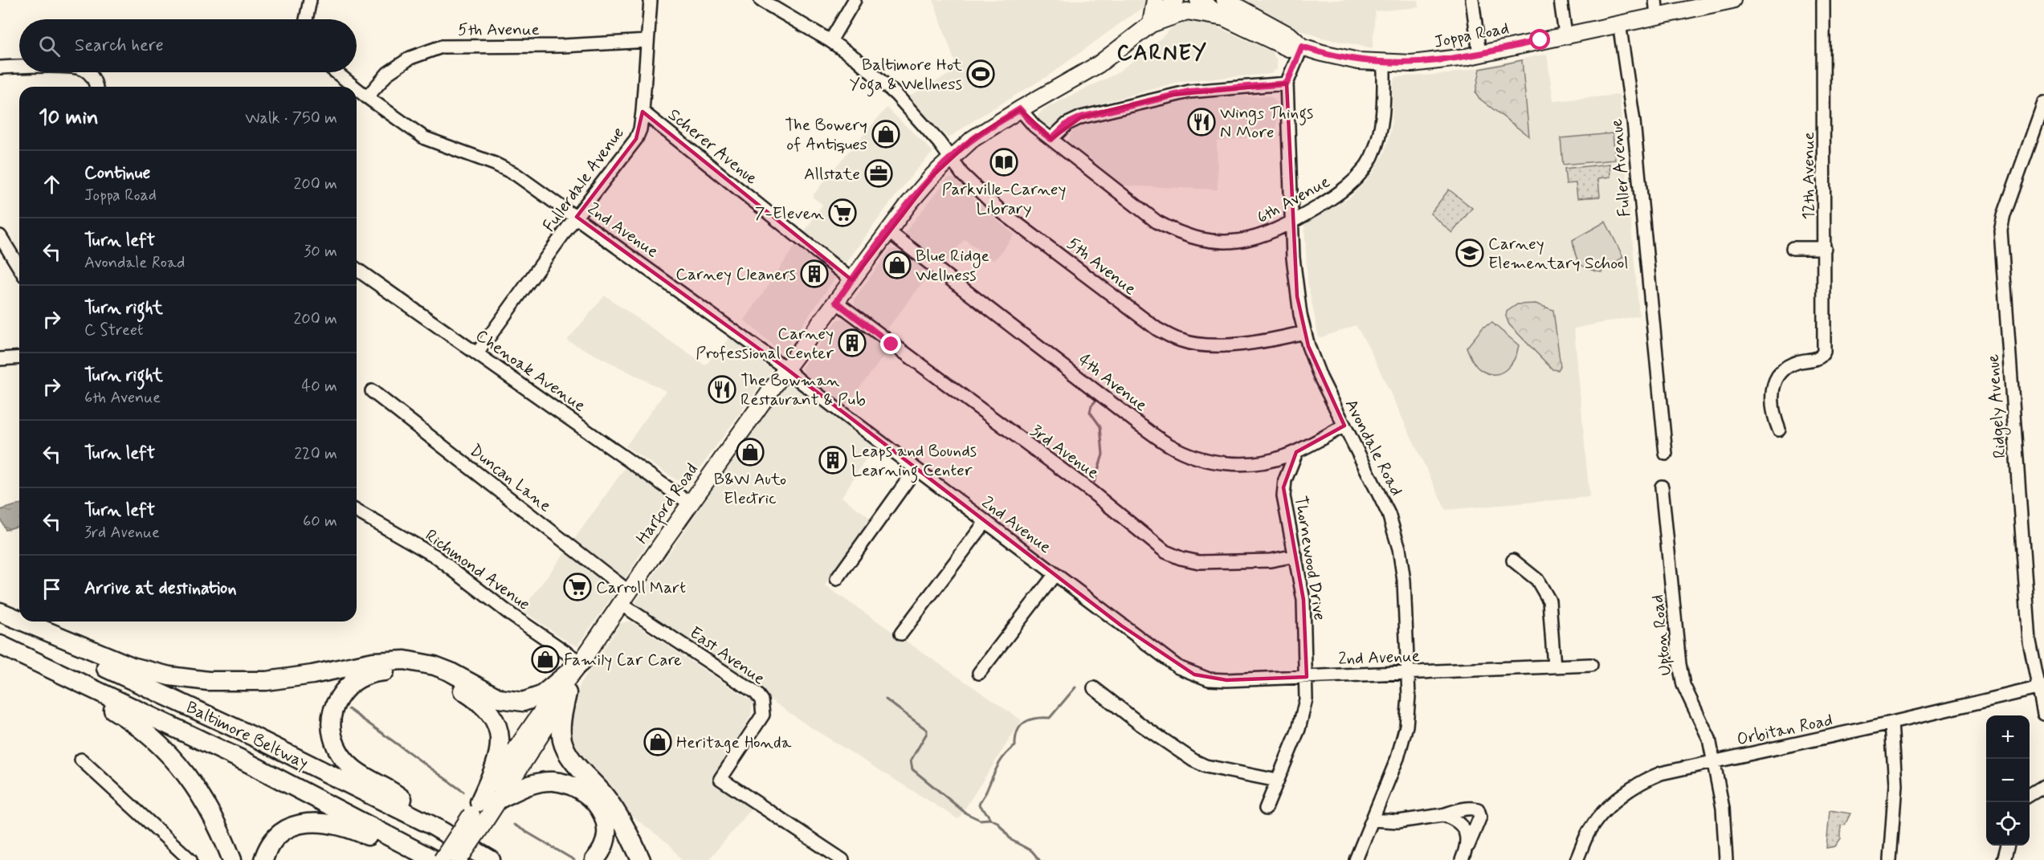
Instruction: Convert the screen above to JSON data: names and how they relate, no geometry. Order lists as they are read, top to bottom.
{
  "streets": {
    "highway": ["Baltimore Beltway"],
    "main road": ["Joppa Road", "Harford Road"],
    "street": [
      "5th Avenue",
      "Scherer Avenue",
      "Fuller Avenue",
      "12th Avenue",
      "Fullerdale Avenue",
      "6th Avenue",
      "2nd Avenue",
      "Chenoak Avenue",
      "4th Avenue",
      "Ridgely Avenue",
      "Avondale Road",
      "3rd Avenue",
      "Duncan Lane",
      "Thornewood Drive",
      "Richmond Avenue",
      "Upton Road",
      "East Avenue",
      "Orbitan Road"
    ]
  },
  "crossings": [
    ["5th Avenue", "Fullerdale Avenue"],
    ["5th Avenue", "2nd Avenue"],
    ["5th Avenue", "Avondale Road"],
    ["5th Avenue", "Harford Road"],
    ["Joppa Road", "Fuller Avenue"],
    ["Joppa Road", "6th Avenue"],
    ["Joppa Road", "Avondale Road"],
    ["Scherer Avenue", "Fullerdale Avenue"],
    ["Scherer Avenue", "Harford Road"],
    ["Fullerdale Avenue", "2nd Avenue"],
    ["Fullerdale Avenue", "Chenoak Avenue"],
    ["6th Avenue", "Avondale Road"],
    ["6th Avenue", "Harford Road"],
    ["2nd Avenue", "Avondale Road"],
    ["2nd Avenue", "Harford Road"],
    ["2nd Avenue", "Thornewood Drive"],
    ["Chenoak Avenue", "Harford Road"],
    ["4th Avenue", "Avondale Road"],
    ["4th Avenue", "Harford Road"],
    ["4th Avenue", "Thornewood Drive"],
    ["Ridgely Avenue", "Orbitan Road"],
    ["3rd Avenue", "Harford Road"],
    ["3rd Avenue", "Thornewood Drive"],
    ["Duncan Lane", "Harford Road"],
    ["Duncan Lane", "East Avenue"],
    ["Harford Road", "Richmond Avenue"],
    ["Harford Road", "East Avenue"],
    ["Upton Road", "Orbitan Road"]
  ],
  "districts": ["CARNEY"],
  "places": {
    "sports": ["Baltimore Hot Yoga & Wellness"],
    "restaurant": ["Wings Things N More", "The Bowman Restaurant & Pub"],
    "shop": [
      "The Bowery of Antiques",
      "Blue Ridge Wellness",
      "B&W Auto Electric",
      "Family Car Care",
      "Heritage Honda"
    ],
    "library": ["Parkville-Carney Library"],
    "office": ["Allstate"],
    "supermarket": ["7-Eleven", "Carroll Mart"],
    "school or university": ["Carney Elementary School"],
    "building": ["Carney Cleaners", "Carney Professional Center", "Leaps and Bounds Learning Center"]
  },
  "page": {
    "search": "Search here",
    "heading": ["10 min", "Walk · 750 m"],
    "list": [
      ["Continue", "Joppa Road", "200 m"],
      ["Turn left", "Avondale Road", "30 m"],
      ["Turn right", "C Street", "200 m"],
      ["Turn right", "6th Avenue", "40 m"],
      ["Turn left", "220 m"],
      ["Turn left", "3rd Avenue", "60 m"],
      "Arrive at destination"
    ],
    "map_buttons": ["+", "−"]
  }
}
